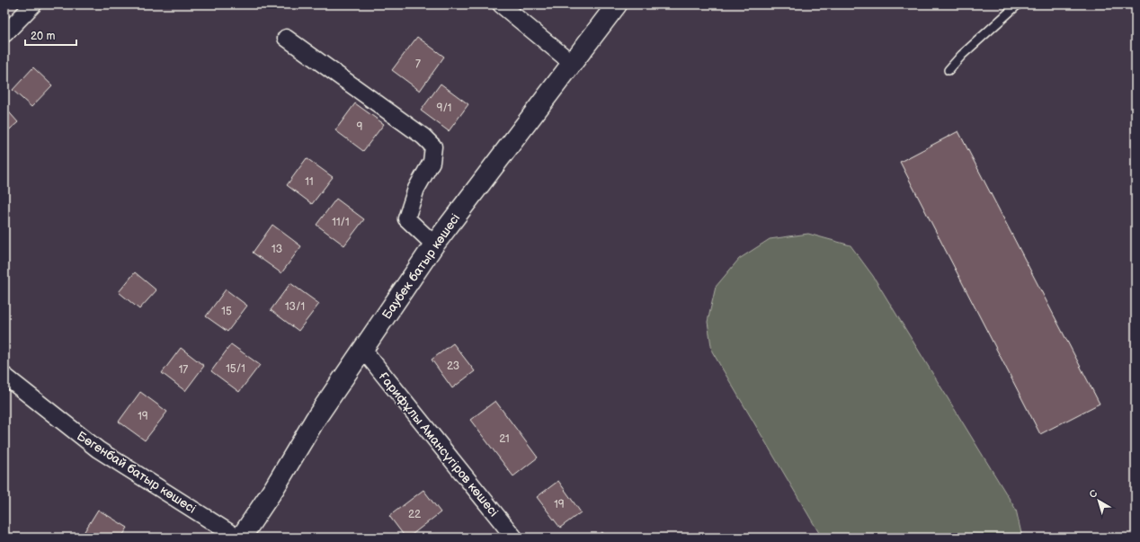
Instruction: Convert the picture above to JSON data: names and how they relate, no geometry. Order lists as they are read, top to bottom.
{
  "streets": {
    "street": ["Баубек батыр көшесі", "Ғарифұлы Амансүгіров көшесі", "Бөгенбай батыр көшесі"]
  },
  "crossings": [
    ["Баубек батыр көшесі", "Ғарифұлы Амансүгіров көшесі"]
  ],
  "house_numbers": [
    "7",
    "9/1",
    "9",
    "11",
    "11/1",
    "13",
    "13/1",
    "15",
    "23",
    "15/1",
    "17",
    "19",
    "21",
    "19",
    "22"
  ],
  "scale_bar": "20 m",
  "north": "top left"
}
